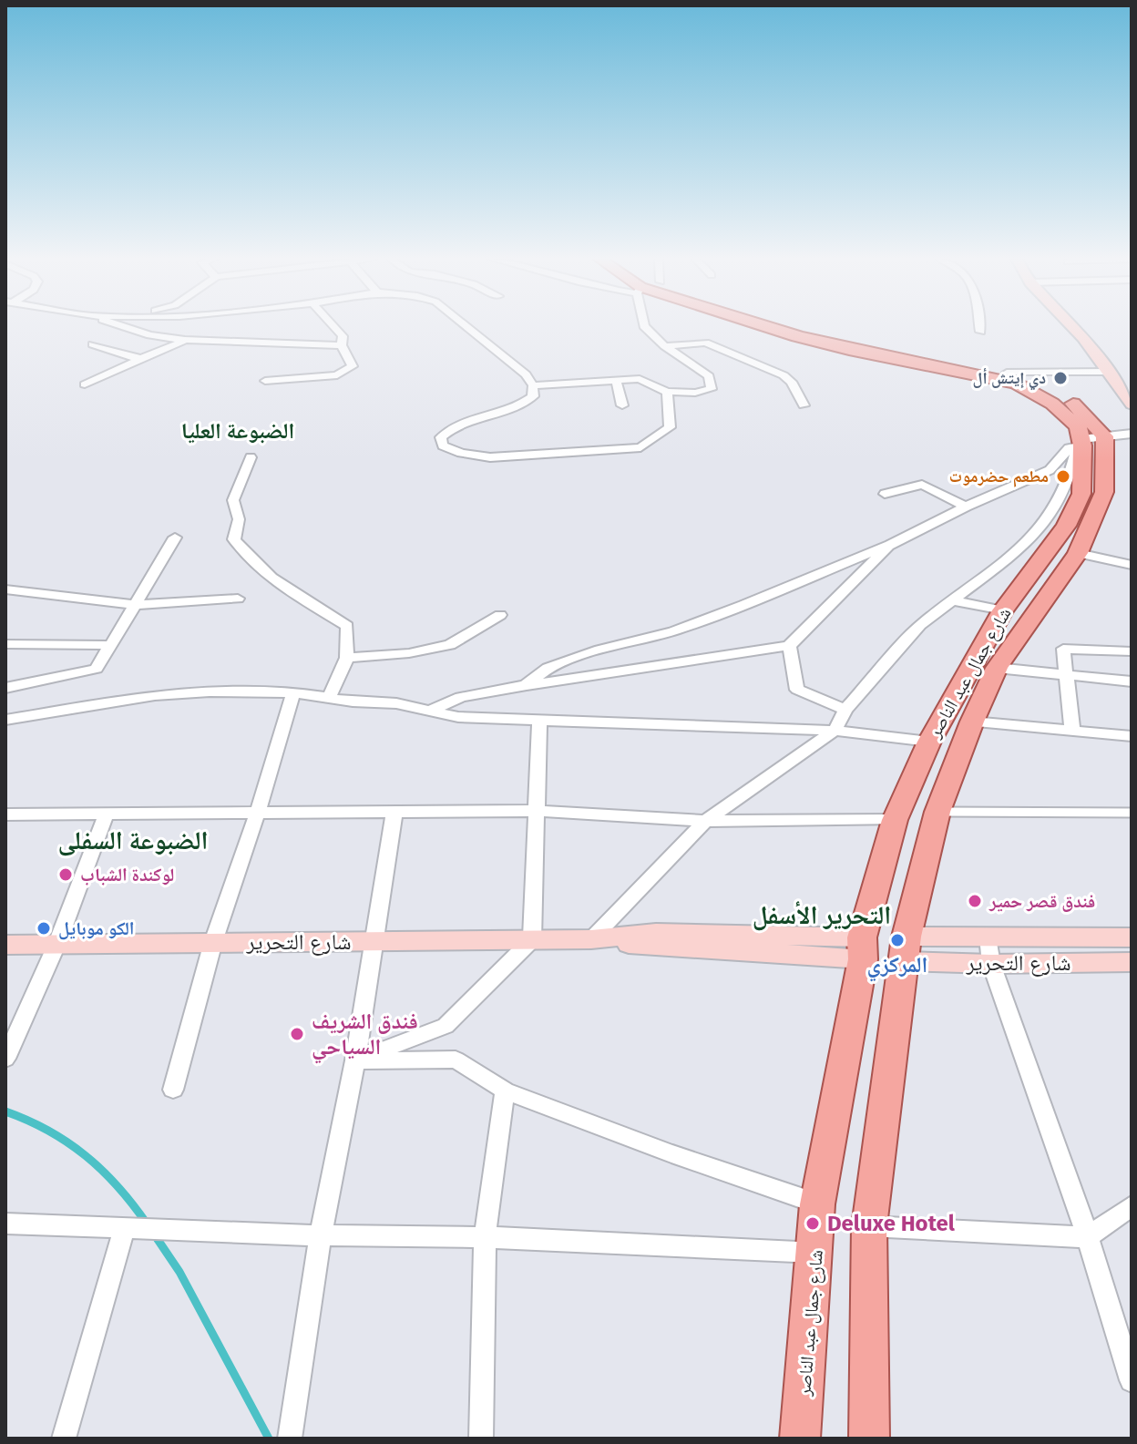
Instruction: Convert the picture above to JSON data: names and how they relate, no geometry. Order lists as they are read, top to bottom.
{
  "streets": {
    "main road": ["شارع جمال عبد الناصر", "شارع التحرير"]
  },
  "crossings": [
    ["شارع جمال عبد الناصر", "شارع التحرير"]
  ],
  "districts": ["الضبوعة العليا", "الضبوعة السفلى", "التحرير الأسفل"],
  "places": [
    "دي إيتش أل",
    "مطعم حضرموت",
    "لوكندة الشباب",
    "فندق قصر حمير",
    "الكو موبايل",
    "المركزي",
    "فندق الشريف السياحي",
    "Deluxe Hotel"
  ]
}
